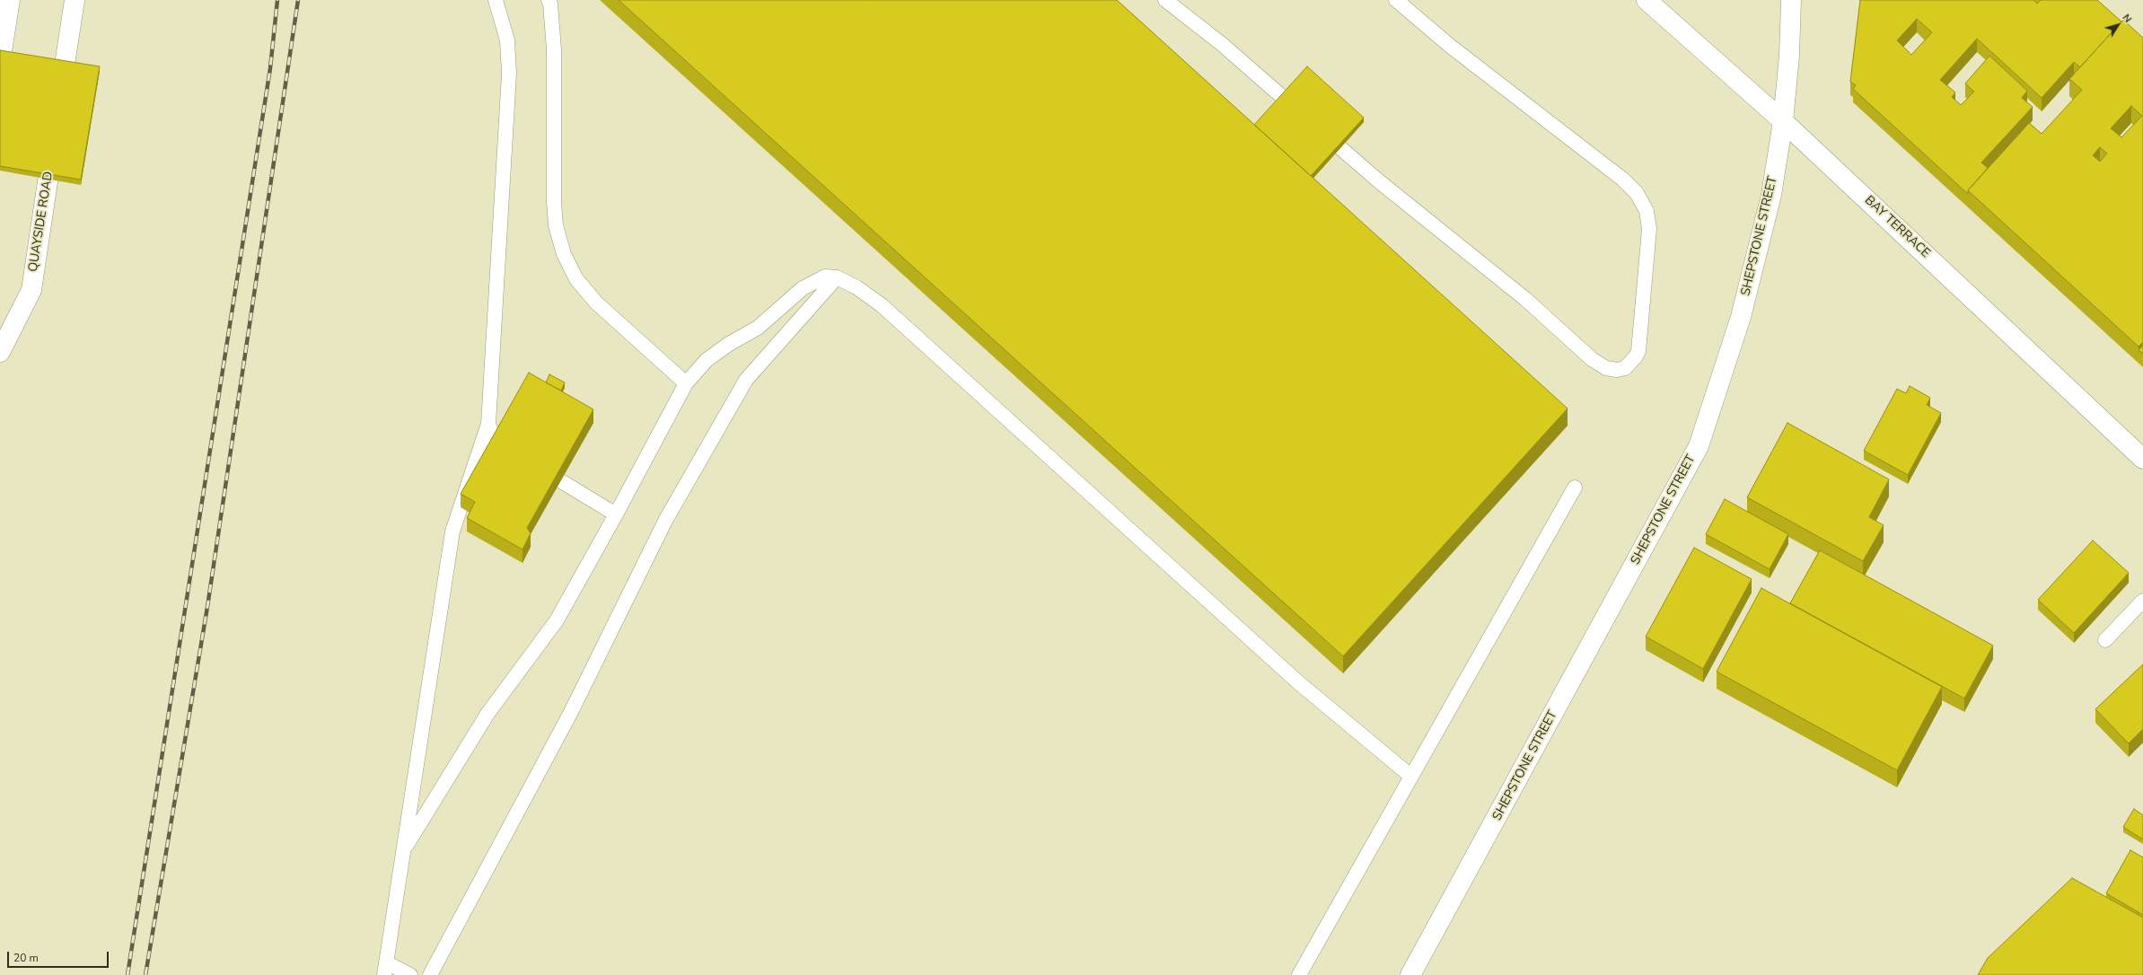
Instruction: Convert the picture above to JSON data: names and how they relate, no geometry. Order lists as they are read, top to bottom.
{
  "streets": {
    "main road": ["QUAYSIDE ROAD", "BAY TERRACE", "SHEPSTONE STREET"]
  },
  "crossings": [
    ["BAY TERRACE", "SHEPSTONE STREET"]
  ],
  "scale_bar": "20 m",
  "north": "top right"
}
